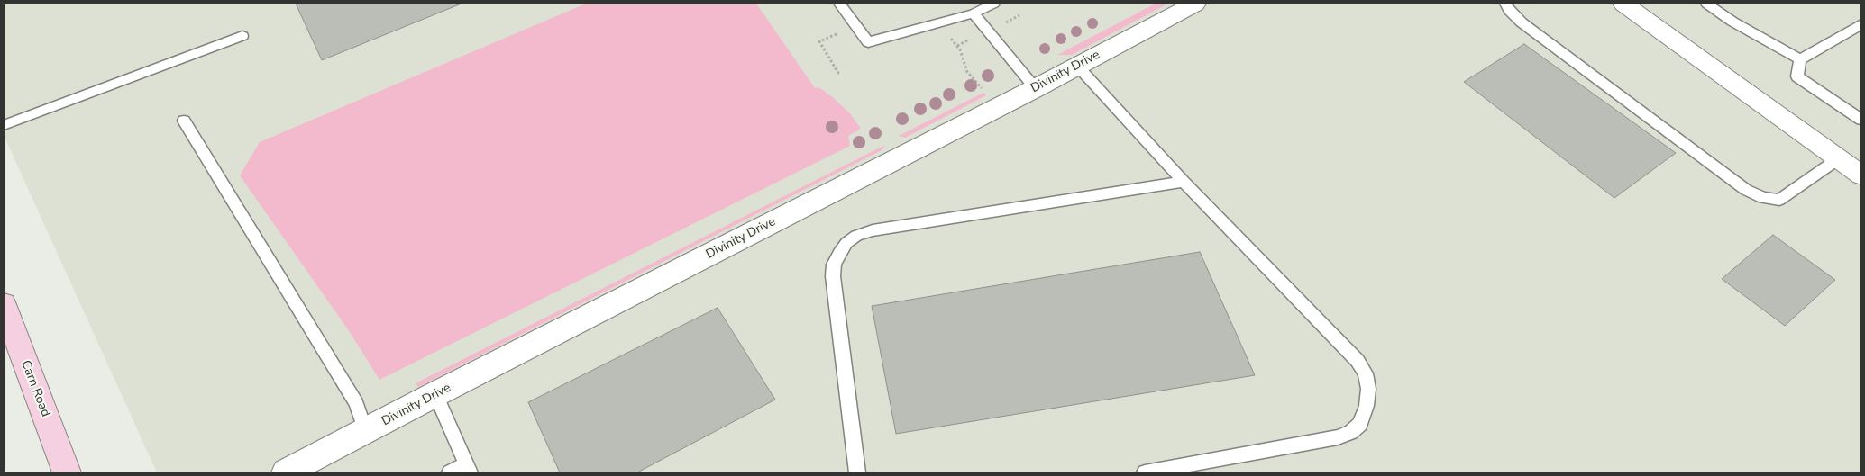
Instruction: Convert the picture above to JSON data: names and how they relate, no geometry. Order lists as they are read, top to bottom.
{
  "streets": {
    "main road": ["Carn Road"],
    "street": ["Divinity Drive"]
  }
}
